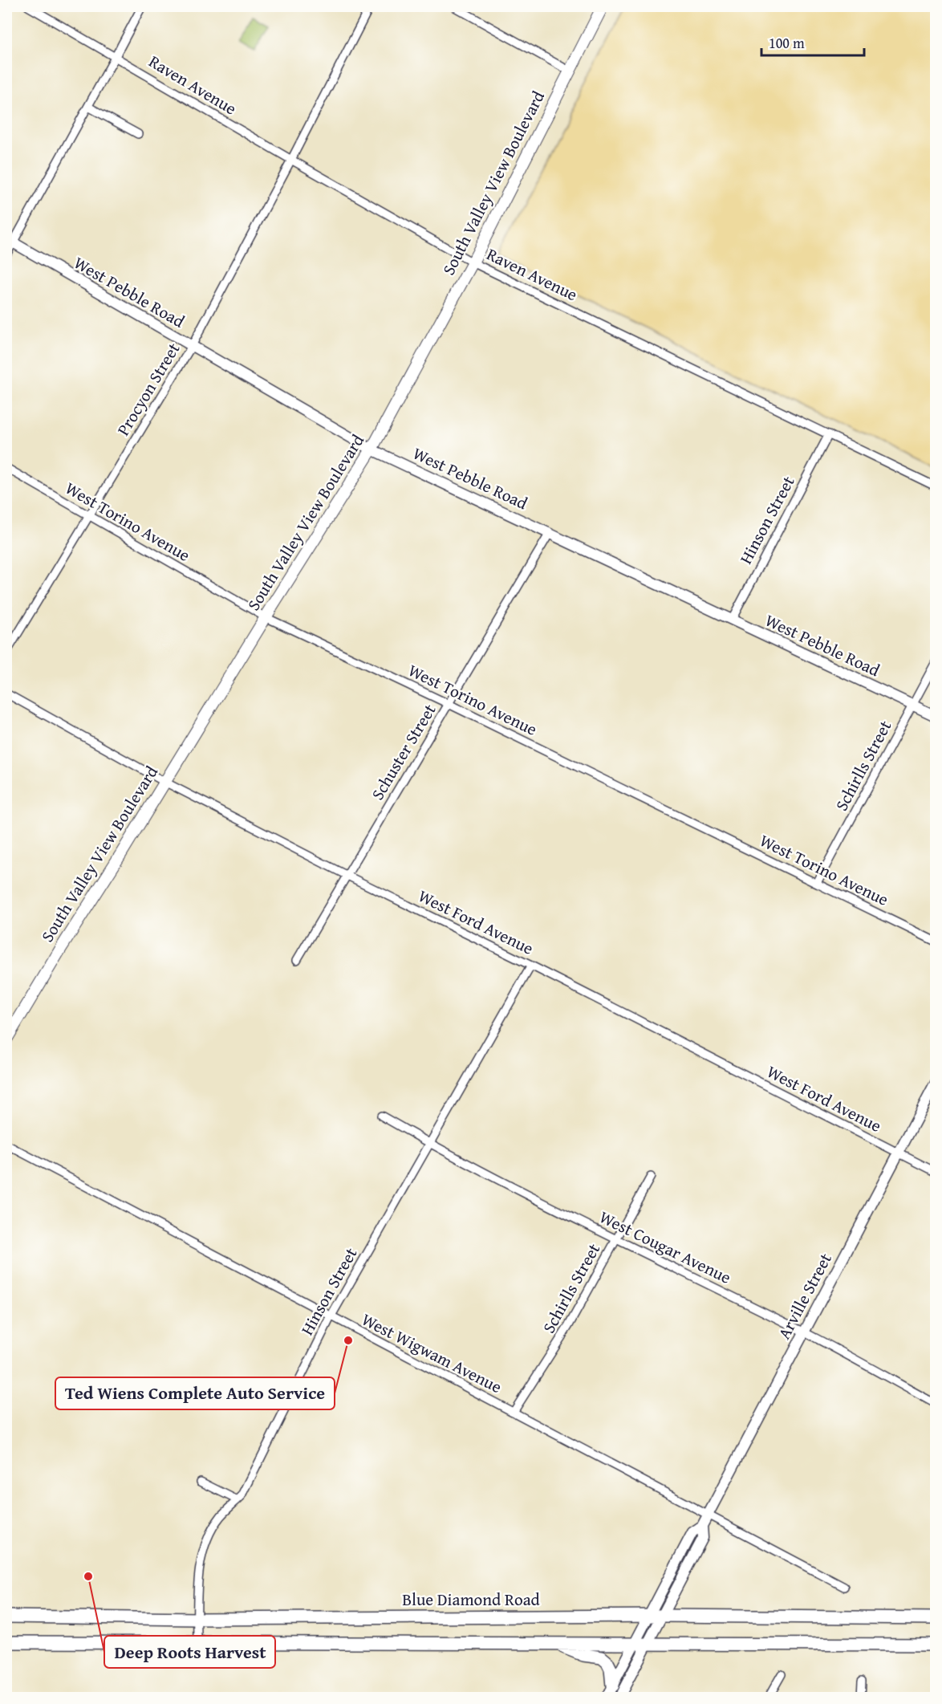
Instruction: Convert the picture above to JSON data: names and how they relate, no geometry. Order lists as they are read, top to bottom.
{
  "streets": {
    "highway": ["Blue Diamond Road"],
    "main road": ["South Valley View Boulevard"],
    "street": [
      "Raven Avenue",
      "West Pebble Road",
      "Procyon Street",
      "Hinson Street",
      "West Torino Avenue",
      "Schuster Street",
      "Schirlls Street",
      "West Ford Avenue",
      "West Cougar Avenue",
      "Arville Street",
      "West Wigwam Avenue"
    ]
  },
  "crossings": [
    ["Raven Avenue", "South Valley View Boulevard"],
    ["Raven Avenue", "Procyon Street"],
    ["Raven Avenue", "Hinson Street"],
    ["South Valley View Boulevard", "West Pebble Road"],
    ["South Valley View Boulevard", "West Torino Avenue"],
    ["South Valley View Boulevard", "West Ford Avenue"],
    ["West Pebble Road", "Procyon Street"],
    ["West Pebble Road", "Hinson Street"],
    ["West Pebble Road", "Schuster Street"],
    ["West Pebble Road", "Schirlls Street"],
    ["Procyon Street", "West Torino Avenue"],
    ["Hinson Street", "West Ford Avenue"],
    ["Hinson Street", "West Cougar Avenue"],
    ["Hinson Street", "West Wigwam Avenue"],
    ["Hinson Street", "Blue Diamond Road"],
    ["West Torino Avenue", "Schuster Street"],
    ["West Torino Avenue", "Schirlls Street"],
    ["Schuster Street", "West Ford Avenue"],
    ["Schirlls Street", "West Cougar Avenue"],
    ["Schirlls Street", "West Wigwam Avenue"],
    ["West Ford Avenue", "Arville Street"],
    ["West Cougar Avenue", "Arville Street"],
    ["Arville Street", "West Wigwam Avenue"],
    ["Arville Street", "Blue Diamond Road"]
  ],
  "places": ["Ted Wiens Complete Auto Service", "Deep Roots Harvest"],
  "scale_bar": "100 m"
}
